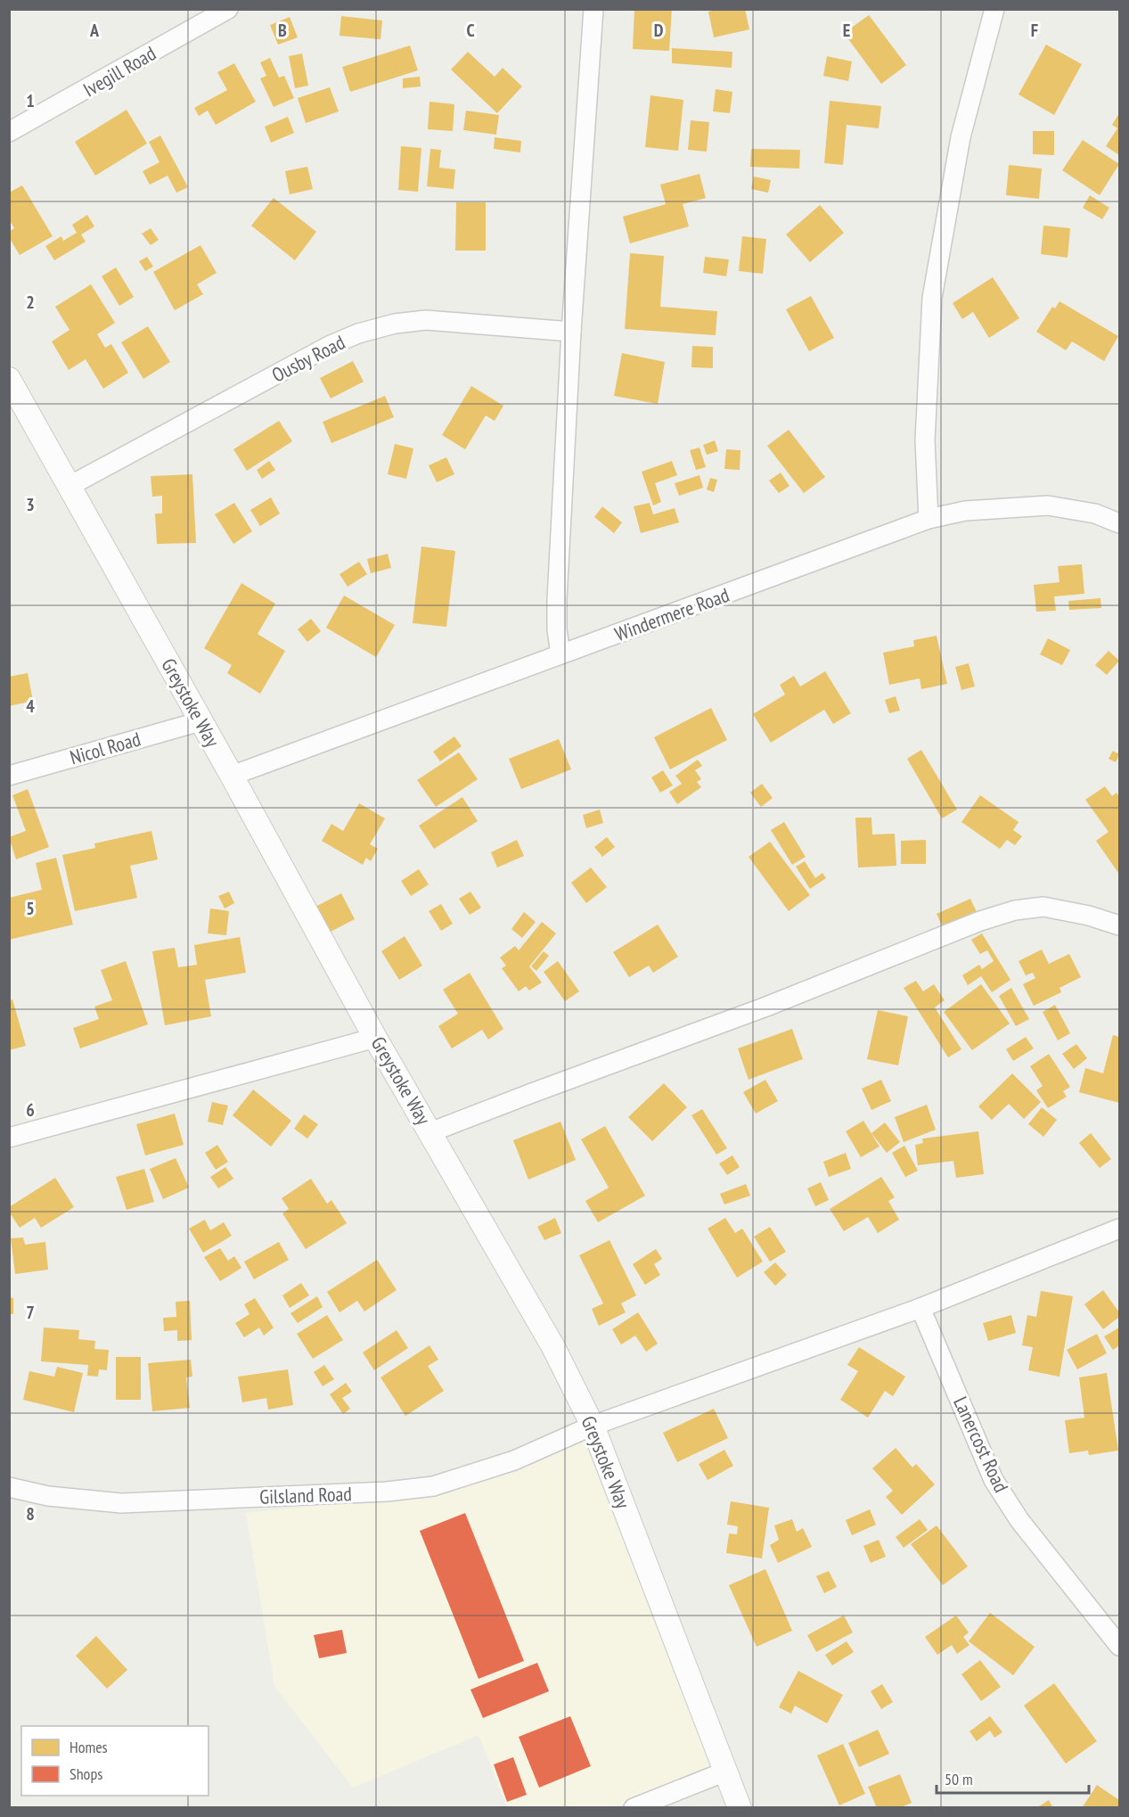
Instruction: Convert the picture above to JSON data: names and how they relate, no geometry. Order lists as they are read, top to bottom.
{
  "streets": {
    "street": [
      "Ivegill Road",
      "Ousby Road",
      "Windermere Road",
      "Greystoke Way",
      "Nicol Road",
      "Lanercost Road",
      "Gilsland Road"
    ]
  },
  "crossings": [
    ["Ousby Road", "Greystoke Way"],
    ["Windermere Road", "Greystoke Way"],
    ["Greystoke Way", "Nicol Road"],
    ["Greystoke Way", "Gilsland Road"],
    ["Lanercost Road", "Gilsland Road"]
  ],
  "legend": ["Homes", "Shops"],
  "scale_bar": "50 m",
  "grid": {
    "columns": [
      "A",
      "B",
      "C",
      "D",
      "E",
      "F"
    ],
    "rows": [
      "1",
      "2",
      "3",
      "4",
      "5",
      "6",
      "7",
      "8"
    ]
  }
}
